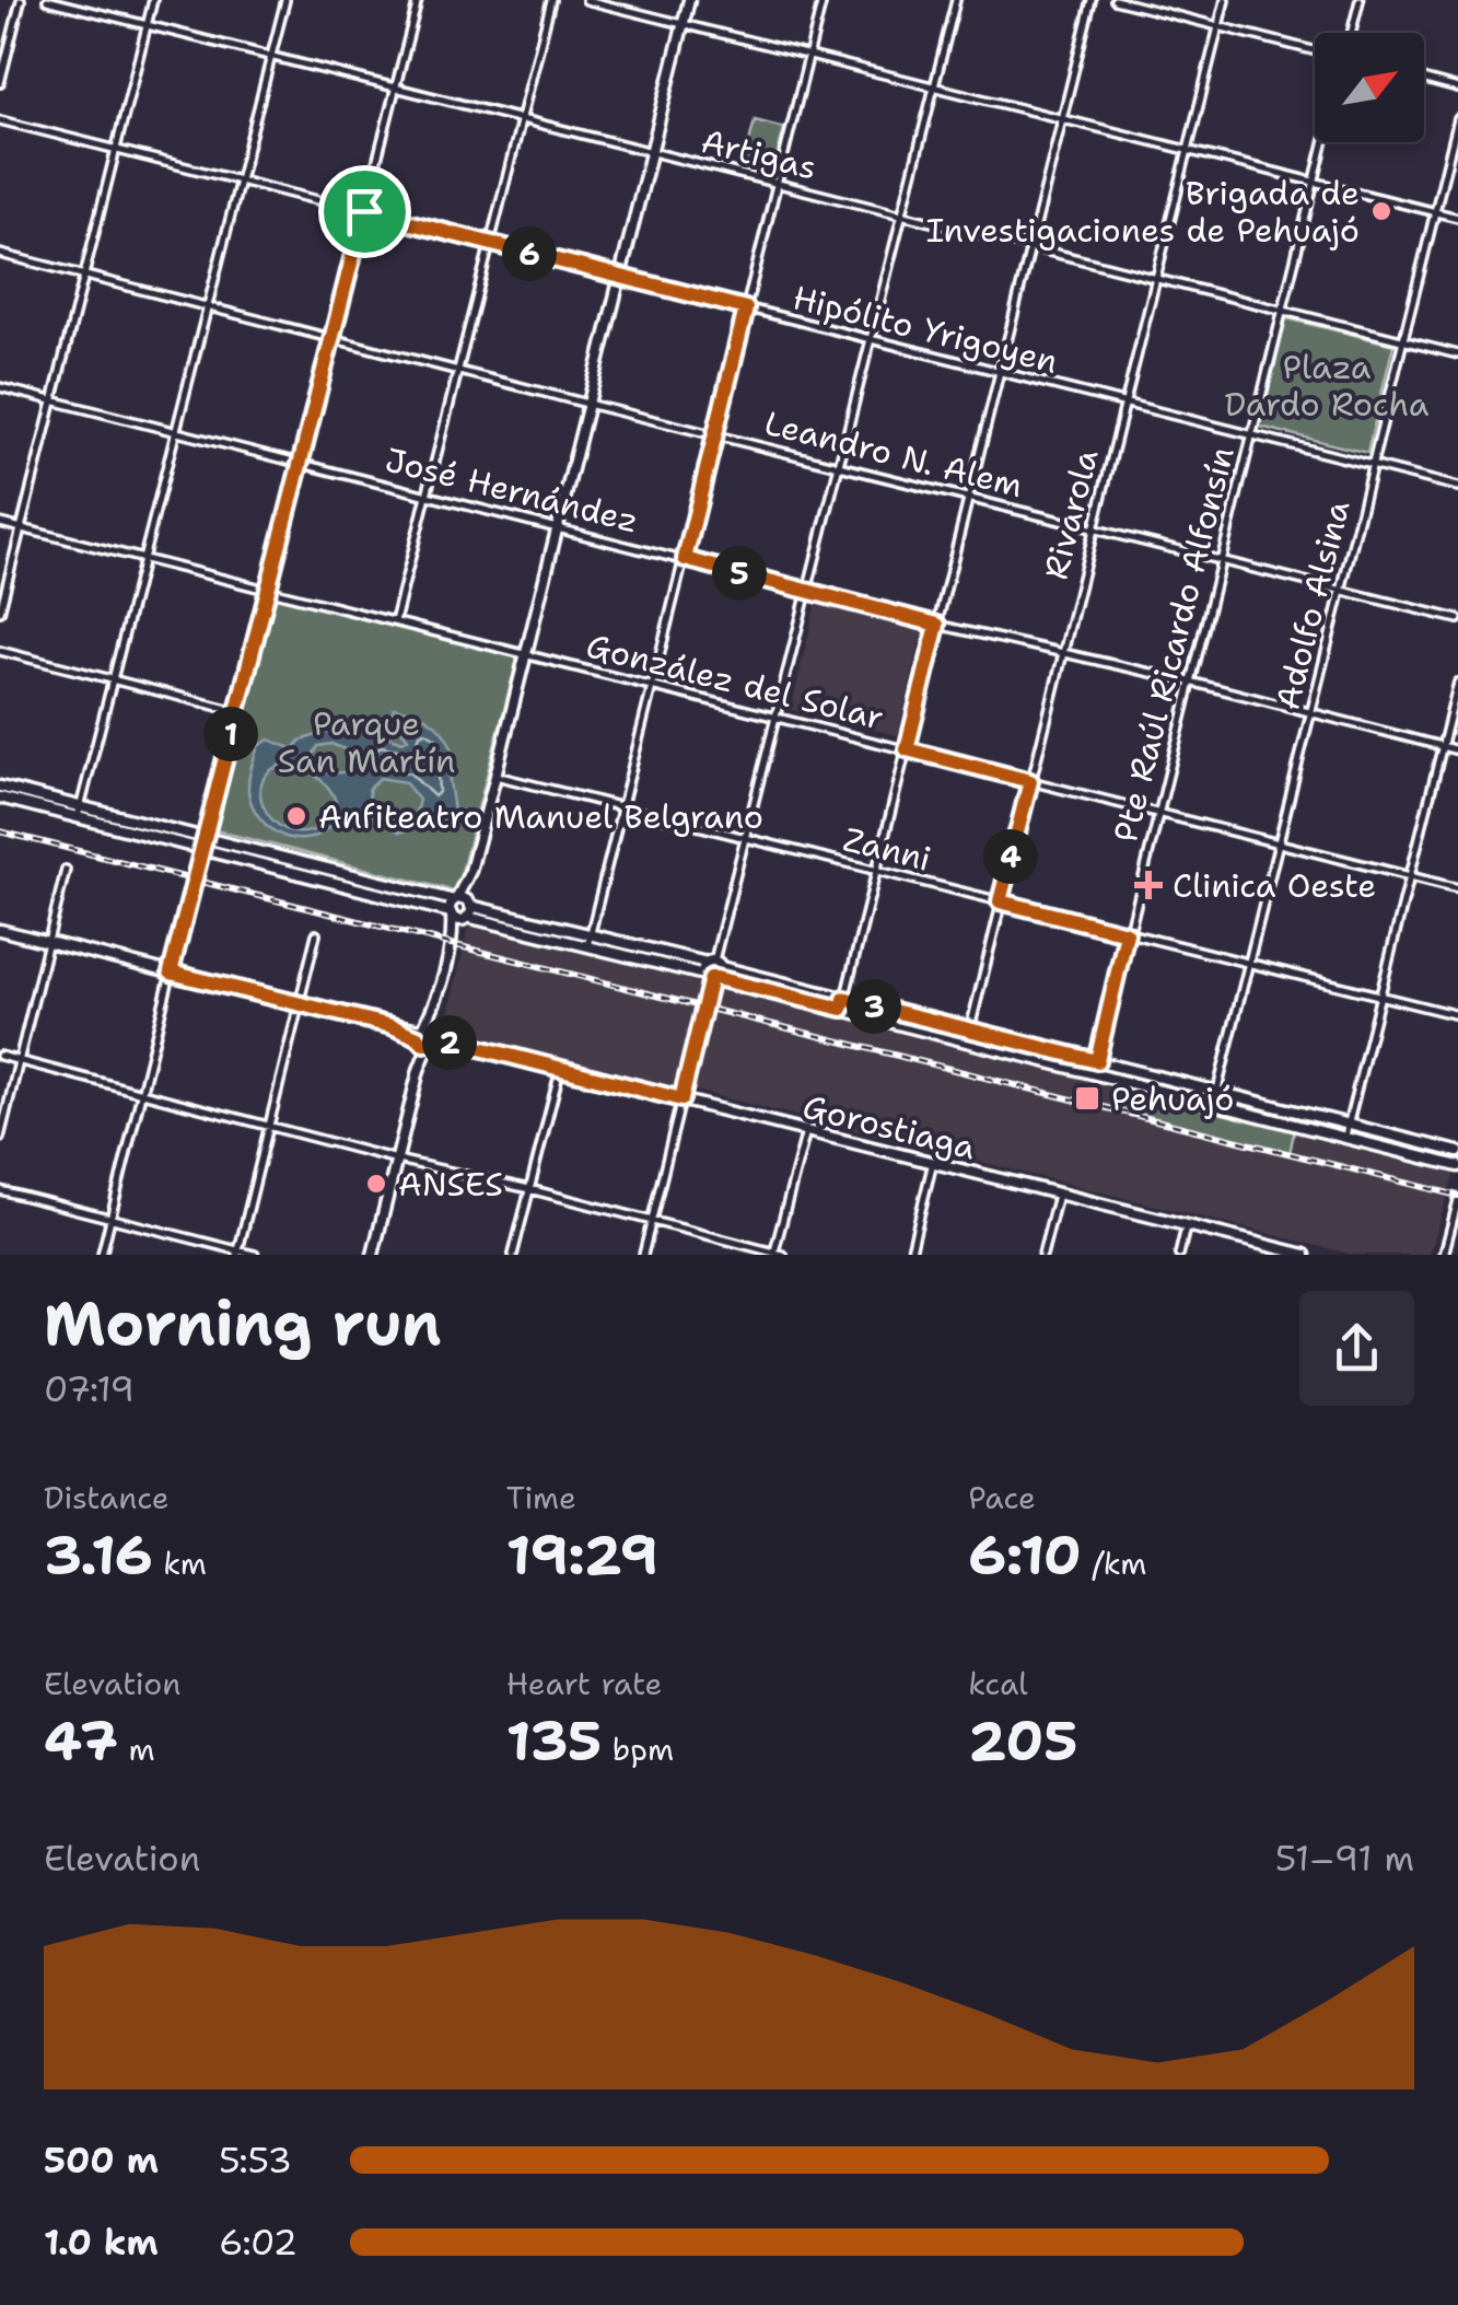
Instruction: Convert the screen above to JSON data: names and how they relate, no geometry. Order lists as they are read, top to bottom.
{
  "streets": {
    "main road": ["Gorostiaga"],
    "street": [
      "Artigas",
      "Hipólito Yrigoyen",
      "Leandro N. Alem",
      "José Hernández",
      "Rivarola",
      "Adolfo Alsina",
      "Pte Raúl Ricardo Alfonsín",
      "González del Solar",
      "Zanni"
    ]
  },
  "crossings": [
    ["Artigas", "Rivarola"],
    ["Artigas", "Adolfo Alsina"],
    ["Artigas", "Pte Raúl Ricardo Alfonsín"],
    ["Hipólito Yrigoyen", "Rivarola"],
    ["Hipólito Yrigoyen", "Adolfo Alsina"],
    ["Hipólito Yrigoyen", "Pte Raúl Ricardo Alfonsín"],
    ["Leandro N. Alem", "Rivarola"],
    ["Leandro N. Alem", "Adolfo Alsina"],
    ["Leandro N. Alem", "Pte Raúl Ricardo Alfonsín"],
    ["José Hernández", "Rivarola"],
    ["José Hernández", "Adolfo Alsina"],
    ["José Hernández", "Pte Raúl Ricardo Alfonsín"],
    ["Rivarola", "González del Solar"],
    ["Rivarola", "Zanni"],
    ["Adolfo Alsina", "González del Solar"],
    ["Adolfo Alsina", "Zanni"],
    ["Pte Raúl Ricardo Alfonsín", "González del Solar"],
    ["Pte Raúl Ricardo Alfonsín", "Zanni"]
  ],
  "parks": ["Plaza Dardo Rocha", "Parque San Martín"],
  "places": {
    "other": ["Brigada de Investigaciones de Pehuajó", "Anfiteatro Manuel Belgrano", "ANSES"],
    "health": ["Clinica Oeste"],
    "transit": ["Pehuajó"]
  },
  "north": "top right",
  "page": {
    "pins": [
      "6",
      "5",
      "1",
      "4",
      "3",
      "2"
    ],
    "heading": ["Morning run", "07:19"],
    "stats": [
      ["Distance", "3.16 km"],
      ["Time", "19:29"],
      ["Pace", "6:10 /km"],
      ["Elevation", "47 m"],
      ["Heart rate", "135 bpm"],
      ["kcal", "205"]
    ],
    "chart": ["Elevation", "51–91 m"],
    "list": [
      {
        "name": "500 m",
        "note": "5:53"
      },
      {
        "name": "1.0 km",
        "note": "6:02"
      }
    ]
  }
}
